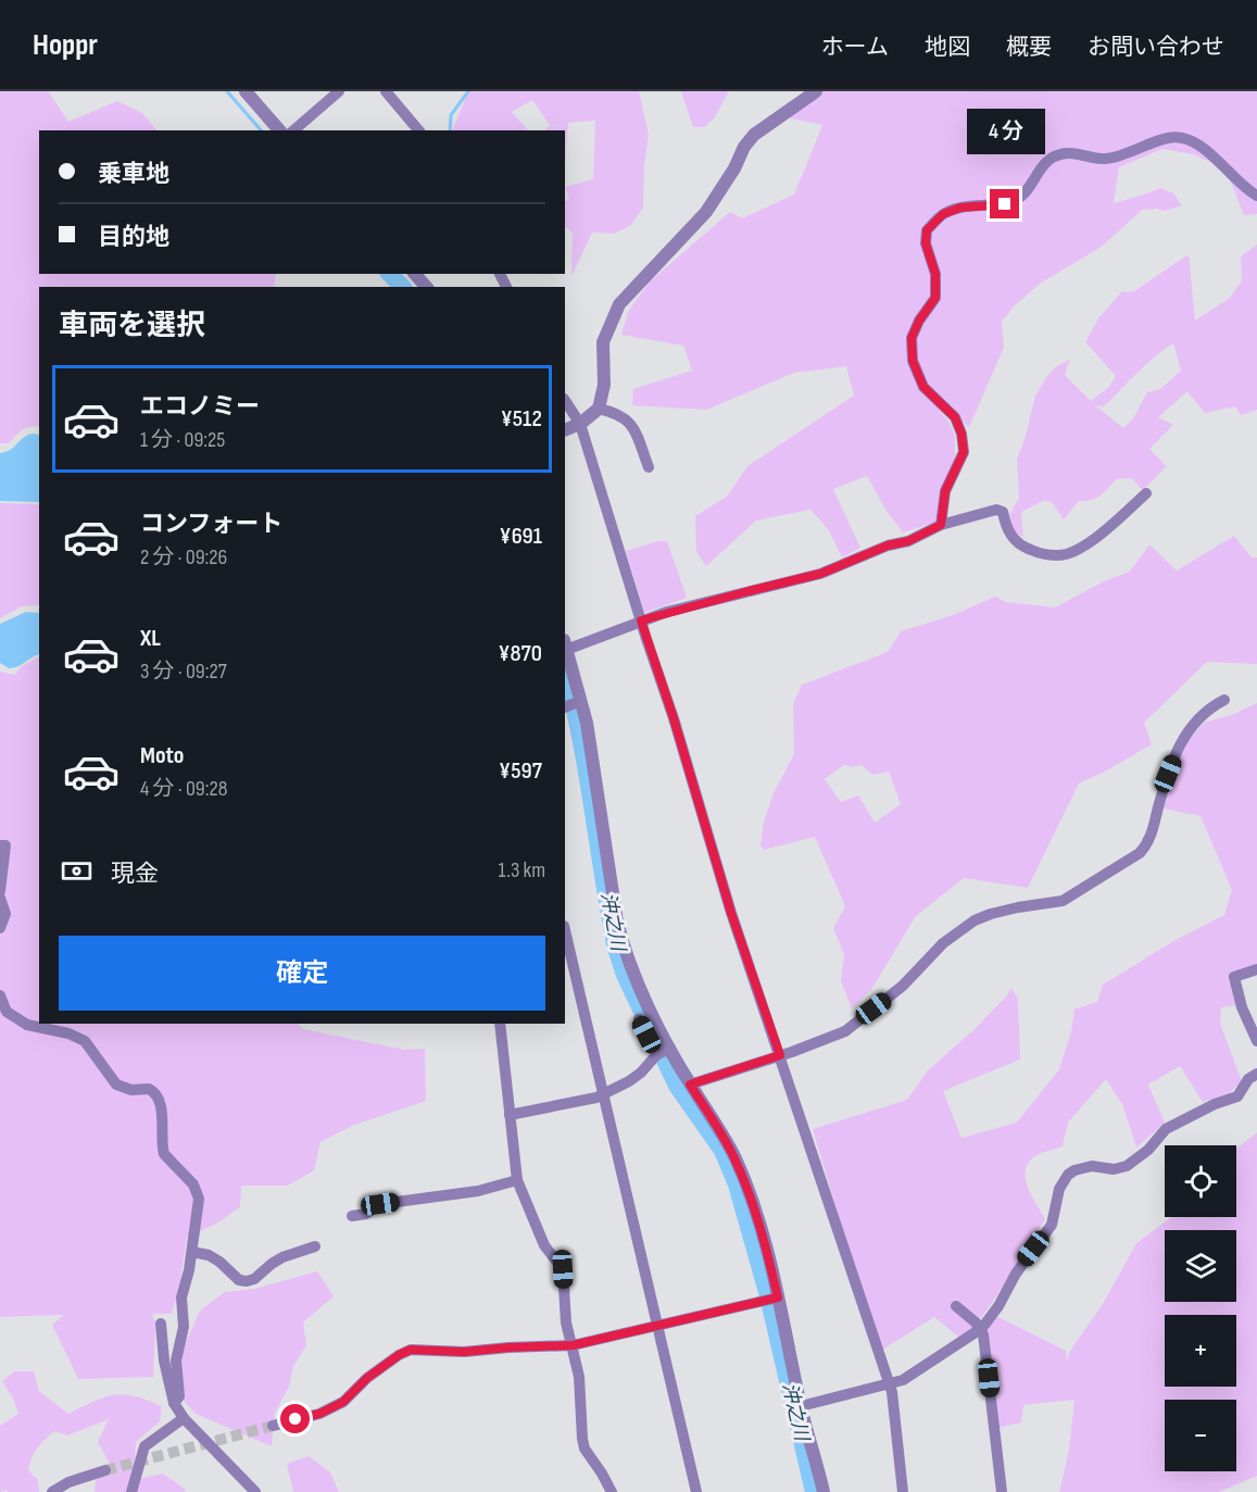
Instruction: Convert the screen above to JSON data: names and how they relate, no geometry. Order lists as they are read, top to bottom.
{
  "water": ["沖之川"],
  "page": {
    "header": "Hoppr",
    "nav": [
      "ホーム",
      "地図",
      "概要",
      "お問い合わせ"
    ],
    "bubble": "4 分",
    "banner": ["乗車地", "目的地"],
    "heading": "車両を選択",
    "list": [
      {
        "name": "エコノミー",
        "note": "1 分 · 09:25",
        "value": "¥512"
      },
      {
        "name": "コンフォート",
        "note": "2 分 · 09:26",
        "value": "¥691"
      },
      {
        "name": "XL",
        "note": "3 分 · 09:27",
        "value": "¥870"
      },
      {
        "name": "Moto",
        "note": "4 分 · 09:28",
        "value": "¥597"
      }
    ],
    "pay": ["現金", "1.3 km"],
    "buttons": "確定",
    "map_buttons": ["+", "−"]
  }
}
